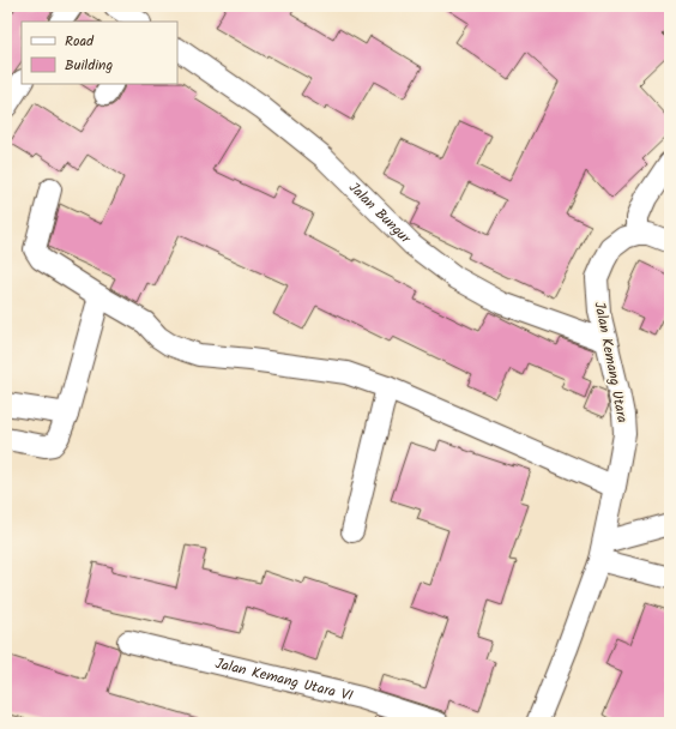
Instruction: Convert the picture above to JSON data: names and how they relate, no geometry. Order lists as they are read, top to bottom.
{
  "streets": {
    "street": ["Jalan Bungur", "Jalan Kemang Utara", "Jalan Kemang Utara VI"]
  },
  "crossings": [
    ["Jalan Bungur", "Jalan Kemang Utara"]
  ],
  "legend": ["Road", "Building"]
}
